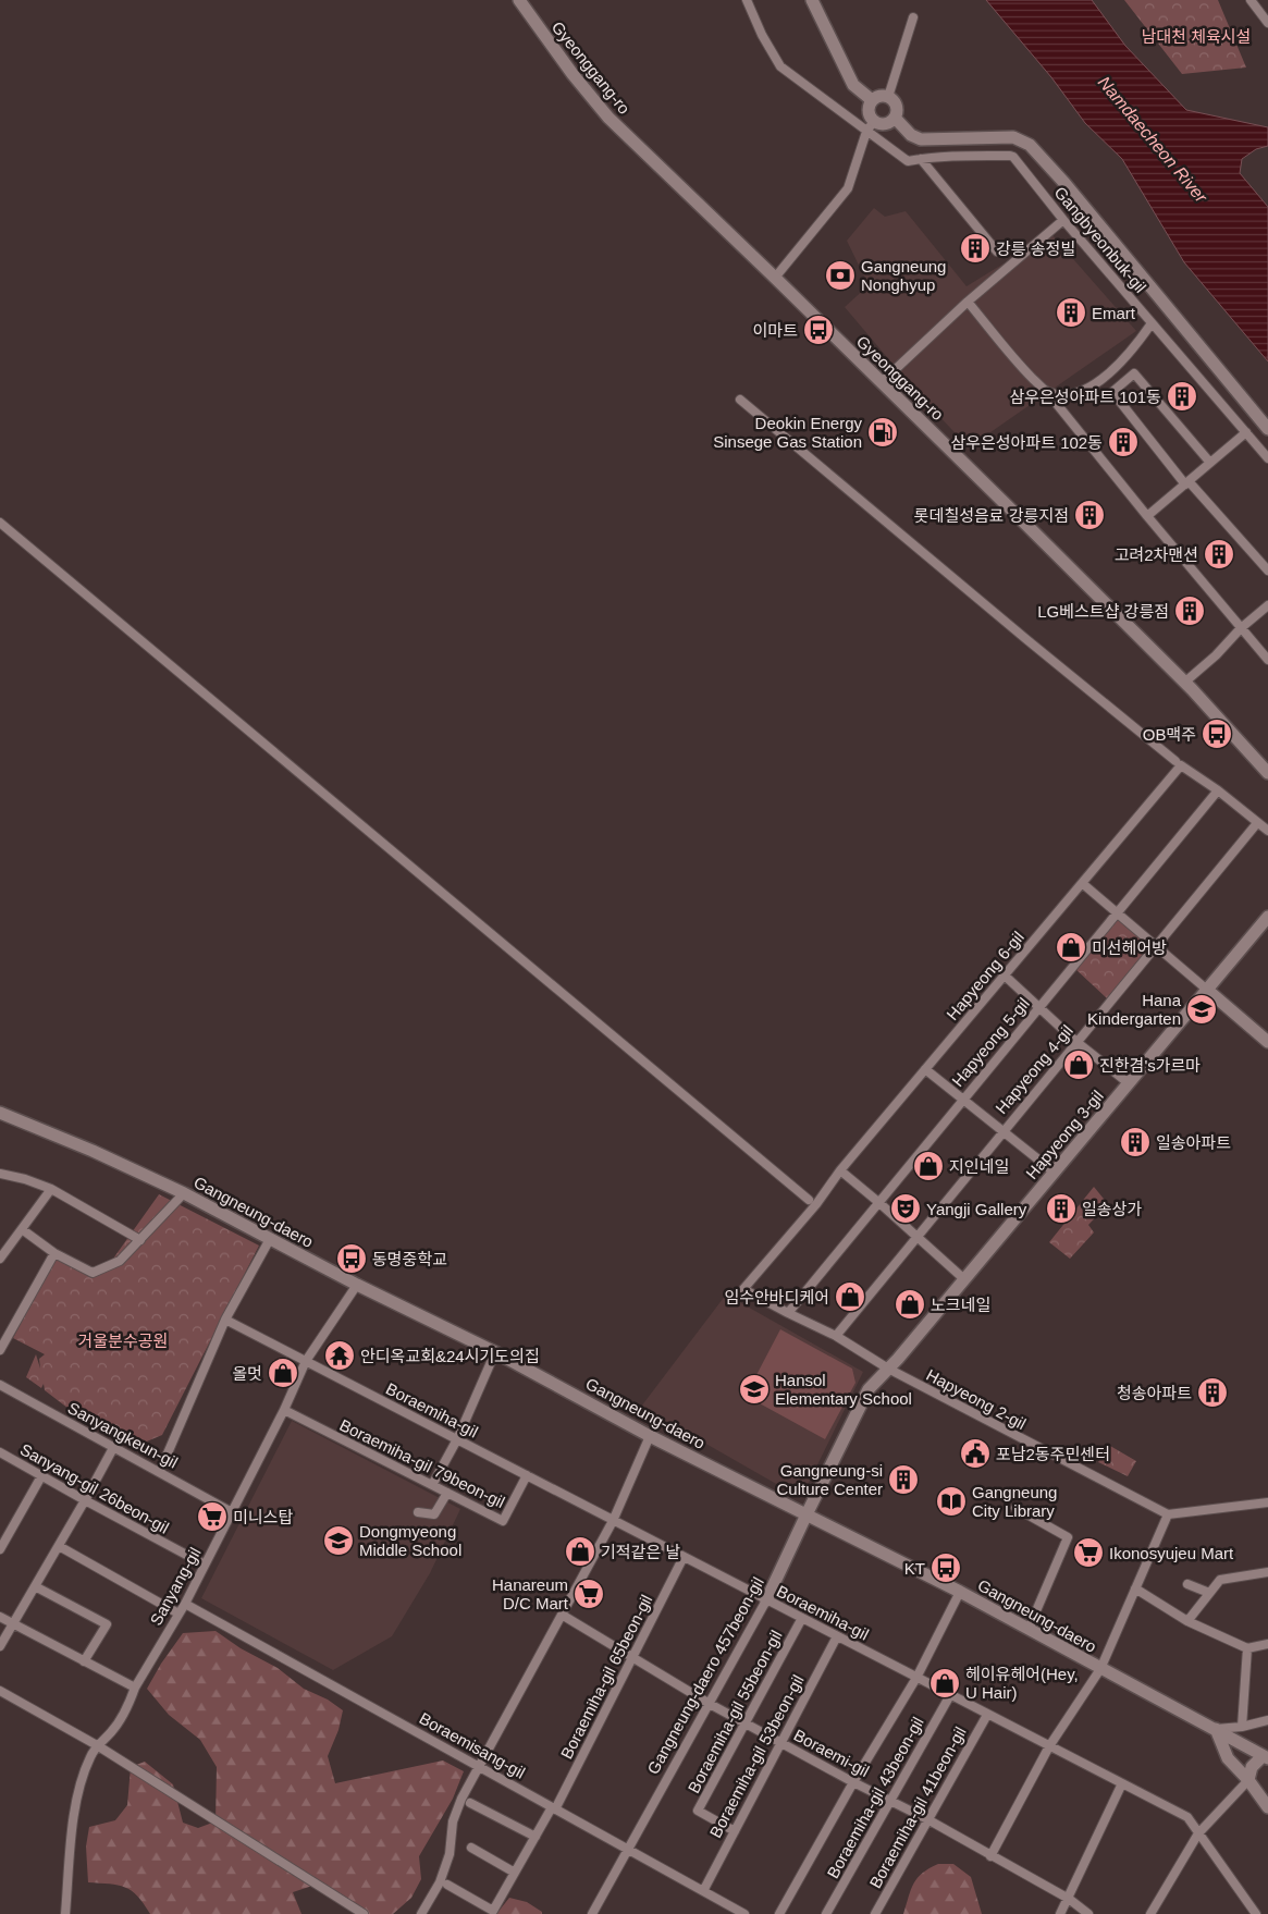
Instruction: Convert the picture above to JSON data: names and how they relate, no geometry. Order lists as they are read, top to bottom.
{
  "streets": {
    "street": [
      "Gyeonggang-ro",
      "Gangbyeonbuk-gil",
      "Hapyeong 6-gil",
      "Hapyeong 5-gil",
      "Hapyeong 4-gil",
      "Hapyeong 3-gil",
      "Gangneung-daero",
      "Hapyeong 2-gil",
      "Boraemiha-gil",
      "Sanyangkeun-gil",
      "Boraemiha-gil 79beon-gil",
      "Sanyang-gil 26beon-gil",
      "Sanyang-gil",
      "Gangneung-daero 457beon-gil",
      "Boraemiha-gil 65beon-gil",
      "Boraemiha-gil 55beon-gil",
      "Boraemisang-gil",
      "Boraemi-gil",
      "Boraemiha-gil 53beon-gil",
      "Boraemiha-gil 43beon-gil",
      "Boraemiha-gil 41beon-gil"
    ]
  },
  "crossings": [
    ["Hapyeong 6-gil", "Hapyeong 5-gil"],
    ["Hapyeong 6-gil", "Hapyeong 4-gil"],
    ["Hapyeong 6-gil", "Hapyeong 2-gil"],
    ["Hapyeong 5-gil", "Hapyeong 2-gil"],
    ["Hapyeong 4-gil", "Hapyeong 2-gil"],
    ["Hapyeong 3-gil", "Gangneung-daero"],
    ["Hapyeong 3-gil", "Hapyeong 2-gil"],
    ["Hapyeong 3-gil", "Gangneung-daero 457beon-gil"],
    ["Gangneung-daero", "Sanyang-gil"],
    ["Gangneung-daero", "Gangneung-daero 457beon-gil"],
    ["Boraemiha-gil", "Boraemiha-gil 79beon-gil"],
    ["Boraemiha-gil", "Sanyang-gil"],
    ["Boraemiha-gil", "Gangneung-daero 457beon-gil"],
    ["Boraemiha-gil", "Boraemiha-gil 65beon-gil"],
    ["Boraemiha-gil", "Boraemiha-gil 55beon-gil"],
    ["Boraemiha-gil", "Boraemiha-gil 53beon-gil"],
    ["Boraemiha-gil", "Boraemiha-gil 43beon-gil"],
    ["Boraemiha-gil", "Boraemiha-gil 41beon-gil"],
    ["Sanyangkeun-gil", "Sanyang-gil"],
    ["Boraemiha-gil 79beon-gil", "Sanyang-gil"],
    ["Sanyang-gil 26beon-gil", "Sanyang-gil"],
    ["Sanyang-gil", "Boraemisang-gil"],
    ["Gangneung-daero 457beon-gil", "Boraemisang-gil"],
    ["Gangneung-daero 457beon-gil", "Boraemi-gil"],
    ["Boraemiha-gil 65beon-gil", "Boraemisang-gil"],
    ["Boraemiha-gil 65beon-gil", "Boraemi-gil"],
    ["Boraemiha-gil 55beon-gil", "Boraemi-gil"],
    ["Boraemiha-gil 55beon-gil", "Boraemiha-gil 53beon-gil"],
    ["Boraemisang-gil", "Boraemiha-gil 53beon-gil"],
    ["Boraemi-gil", "Boraemiha-gil 53beon-gil"],
    ["Boraemi-gil", "Boraemiha-gil 43beon-gil"],
    ["Boraemi-gil", "Boraemiha-gil 41beon-gil"]
  ],
  "water": ["Namdaecheon River"],
  "parks": ["남대천 체육시설", "거울분수공원"],
  "places": {
    "building": [
      "강릉 송정빌",
      "Emart",
      "삼우은성아파트 101동",
      "삼우은성아파트 102동",
      "롯데칠성음료 강릉지점",
      "고려2차맨션",
      "LG베스트샵 강릉점",
      "일송아파트",
      "일송상가",
      "청송아파트",
      "Gangneung-si Culture Center"
    ],
    "bank": ["Gangneung Nonghyup"],
    "bus stop": [
      "이마트",
      "OB맥주",
      "동명중학교",
      "KT"
    ],
    "fuel station": ["Deokin Energy Sinsege Gas Station"],
    "shop": [
      "미선헤어방",
      "진한겸's가르마",
      "지인네일",
      "임수안바디케어",
      "노크네일",
      "올멋",
      "기적같은 날",
      "헤이유헤어(Hey, U Hair)"
    ],
    "school or university": ["Hana Kindergarten", "Hansol Elementary School", "Dongmyeong Middle School"],
    "theatre": ["Yangji Gallery"],
    "temple": ["안디옥교회&24시기도의집"],
    "public building": ["포남2동주민센터"],
    "library": ["Gangneung City Library"],
    "supermarket": ["미니스탑", "Ikonosyujeu Mart", "Hanareum D/C Mart"]
  }
}
